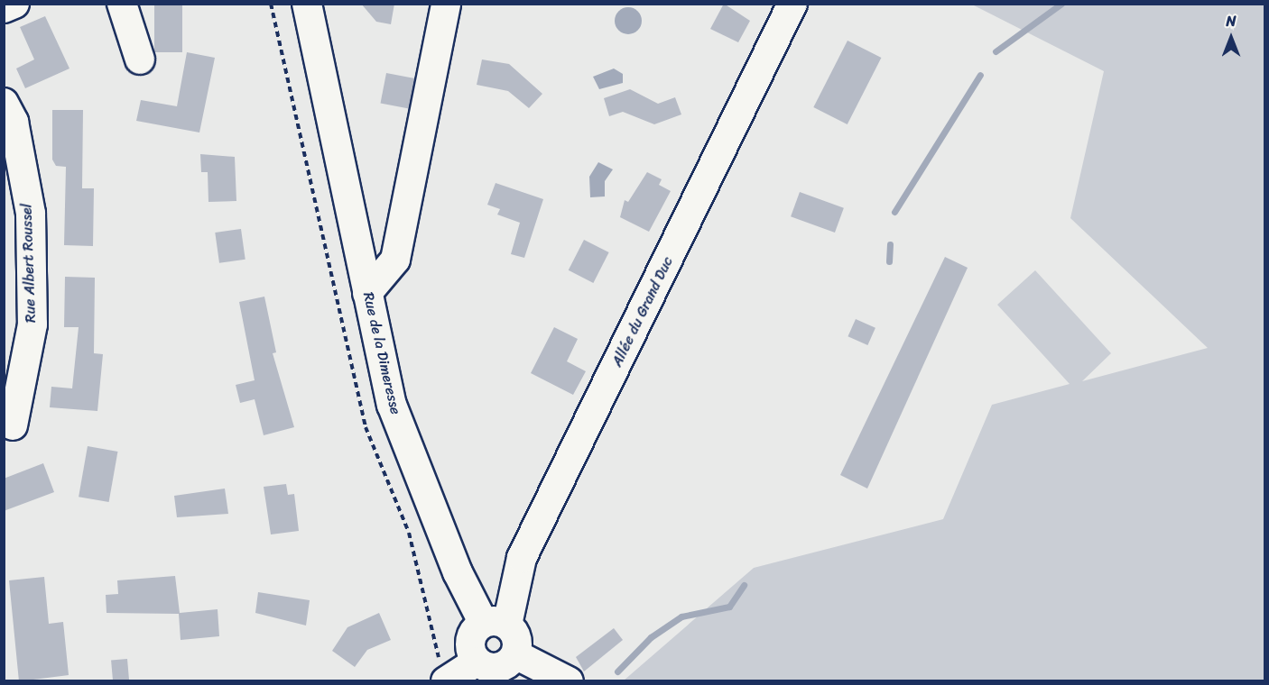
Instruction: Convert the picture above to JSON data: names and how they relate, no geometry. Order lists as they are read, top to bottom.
{
  "streets": {
    "street": ["Rue Albert Roussel", "Allée du Grand Duc", "Rue de la Dimeresse"]
  },
  "crossings": [
    ["Allée du Grand Duc", "Rue de la Dimeresse"]
  ],
  "north": "top"
}
